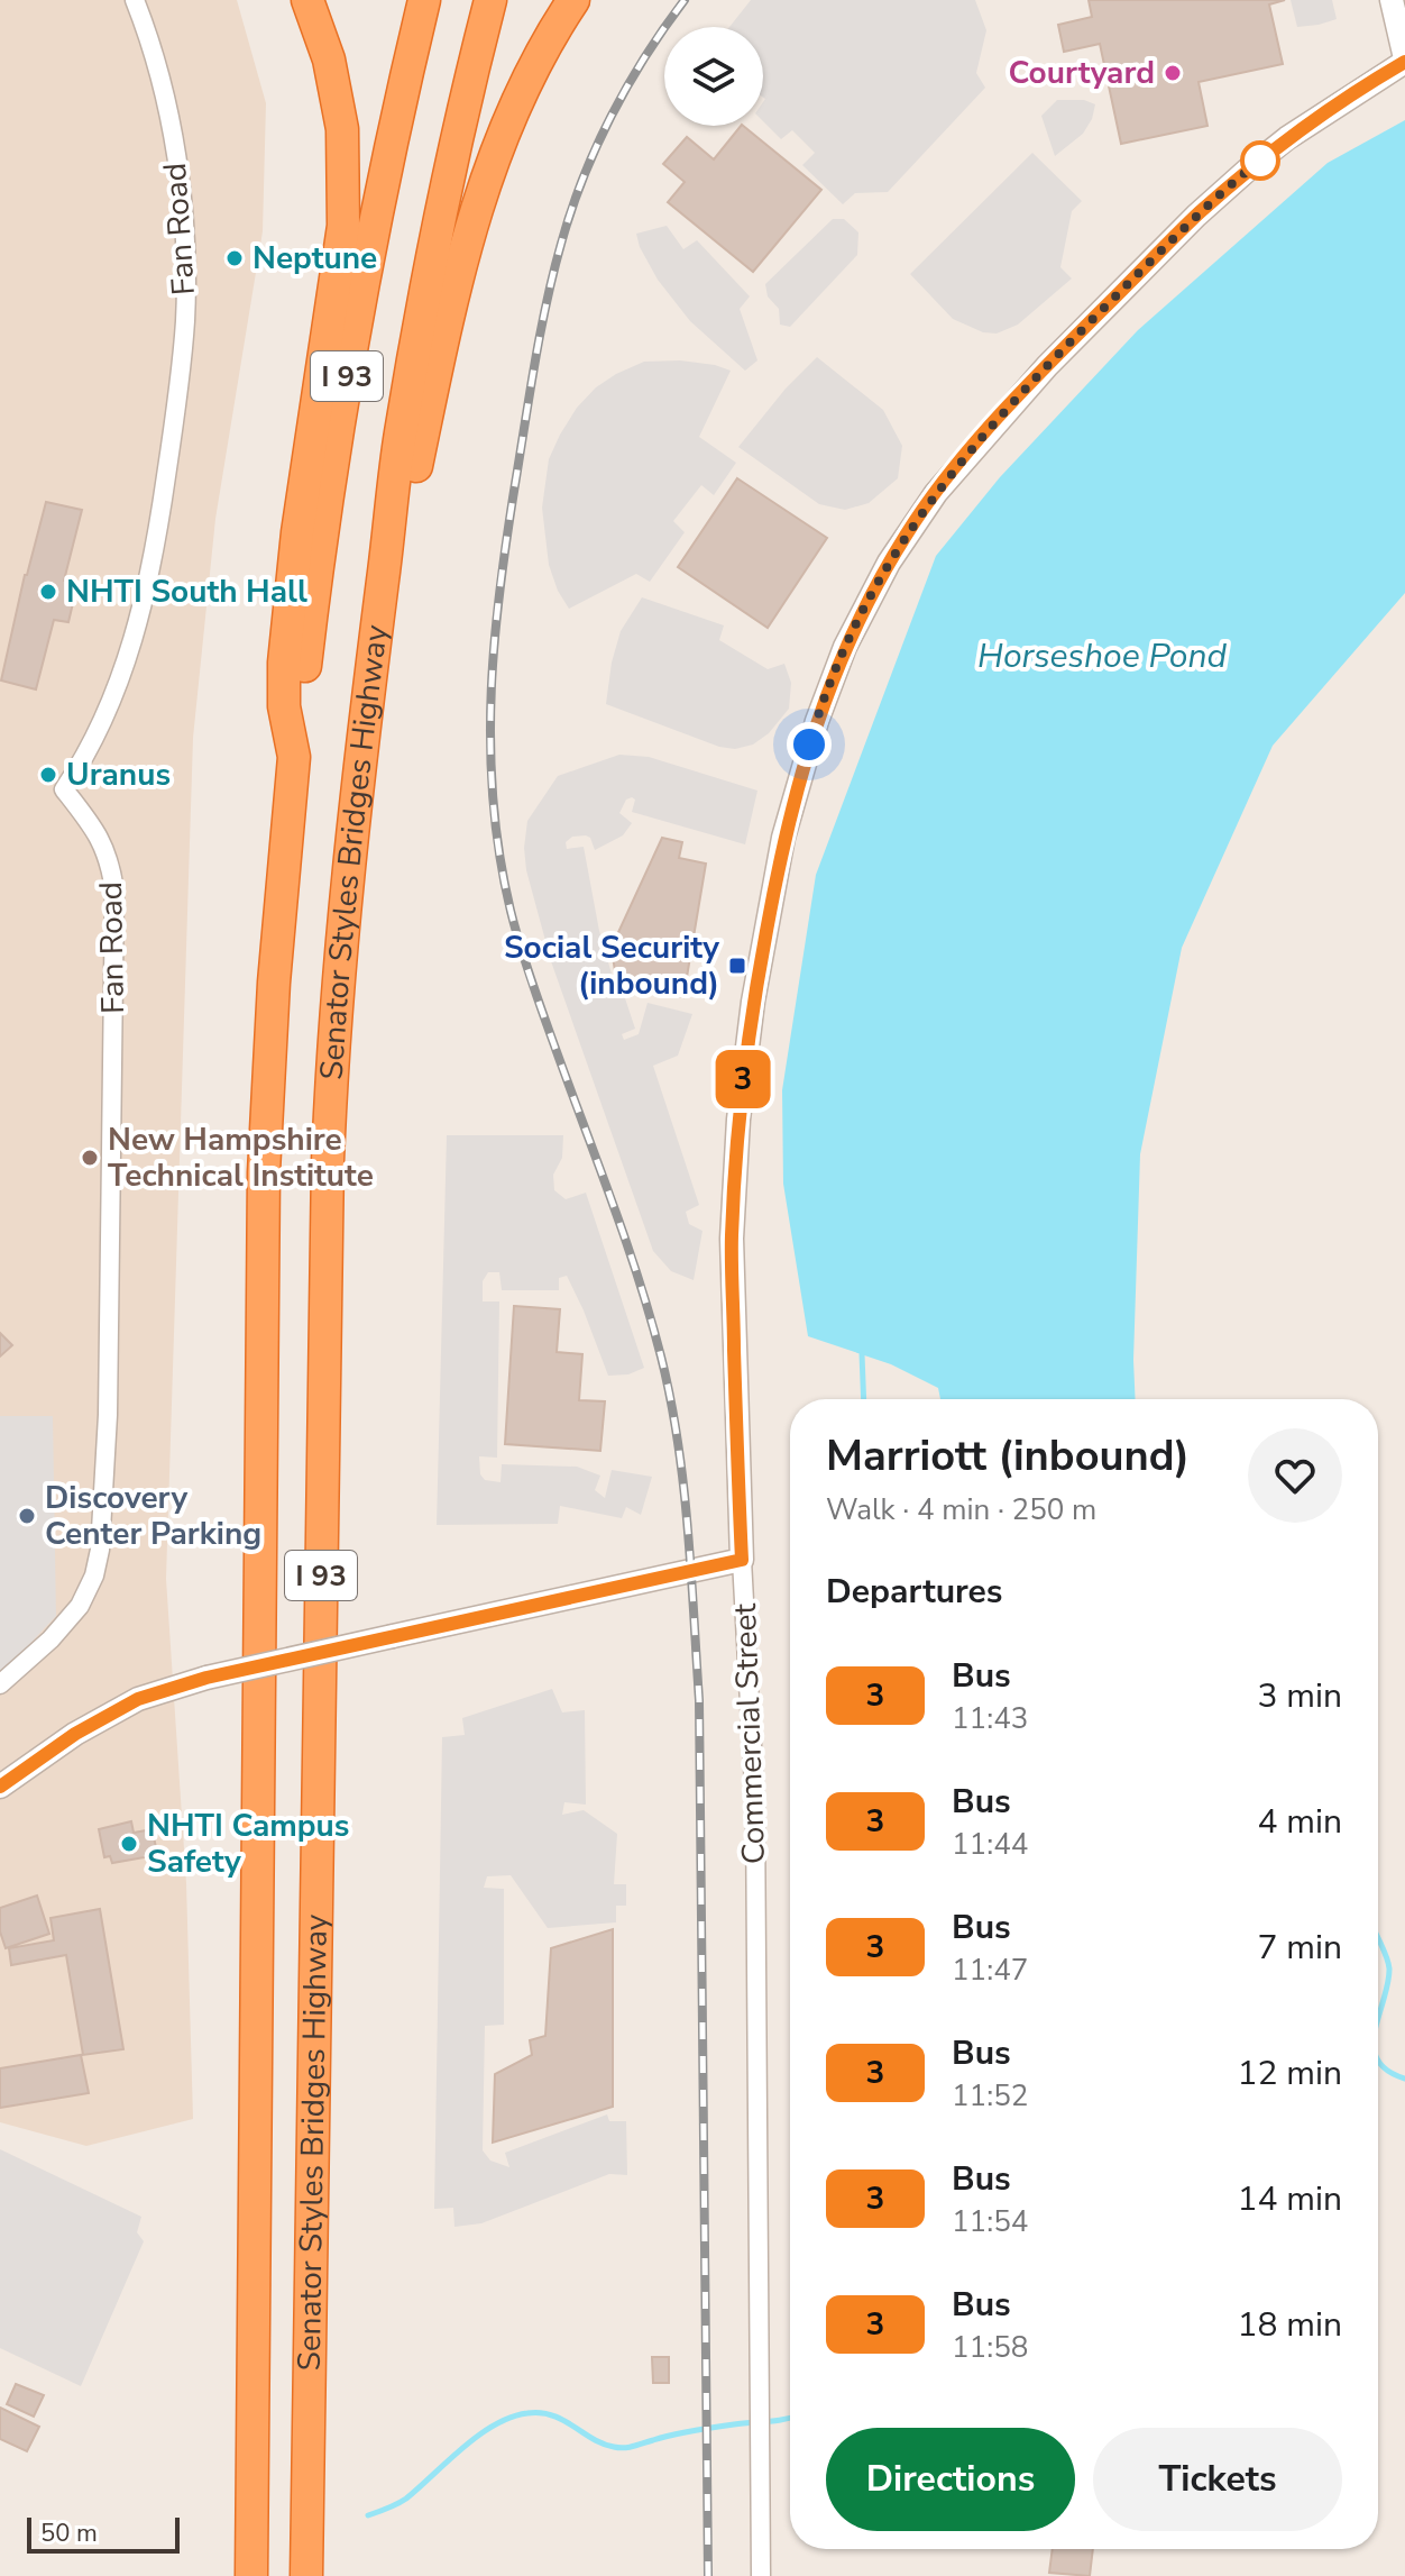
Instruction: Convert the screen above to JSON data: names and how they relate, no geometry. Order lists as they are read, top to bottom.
{
  "streets": {
    "highway": ["I 93", "Senator Styles Bridges Highway"],
    "street": ["Fan Road", "Commercial Street"]
  },
  "water": ["Horseshoe Pond"],
  "places": {
    "other": [
      "Courtyard",
      "Neptune",
      "NHTI South Hall",
      "Uranus",
      "New Hampshire Technical Institute",
      "Discovery Center Parking",
      "NHTI Campus Safety"
    ],
    "transit": ["Social Security (inbound)"]
  },
  "lines": ["bus line 3"],
  "scale_bar": "50 m",
  "page": {
    "on_map": "3",
    "heading": [
      ["Marriott (inbound)", "Walk · 4 min · 250 m"],
      "Departures"
    ],
    "list": [
      {
        "mark": "3",
        "name": "Bus",
        "note": "11:43",
        "value": "3 min"
      },
      {
        "mark": "3",
        "name": "Bus",
        "note": "11:44",
        "value": "4 min"
      },
      {
        "mark": "3",
        "name": "Bus",
        "note": "11:47",
        "value": "7 min"
      },
      {
        "mark": "3",
        "name": "Bus",
        "note": "11:52",
        "value": "12 min"
      },
      {
        "mark": "3",
        "name": "Bus",
        "note": "11:54",
        "value": "14 min"
      },
      {
        "mark": "3",
        "name": "Bus",
        "note": "11:58",
        "value": "18 min"
      }
    ],
    "buttons": ["Directions", "Tickets"],
    "scale": "50 m"
  }
}
